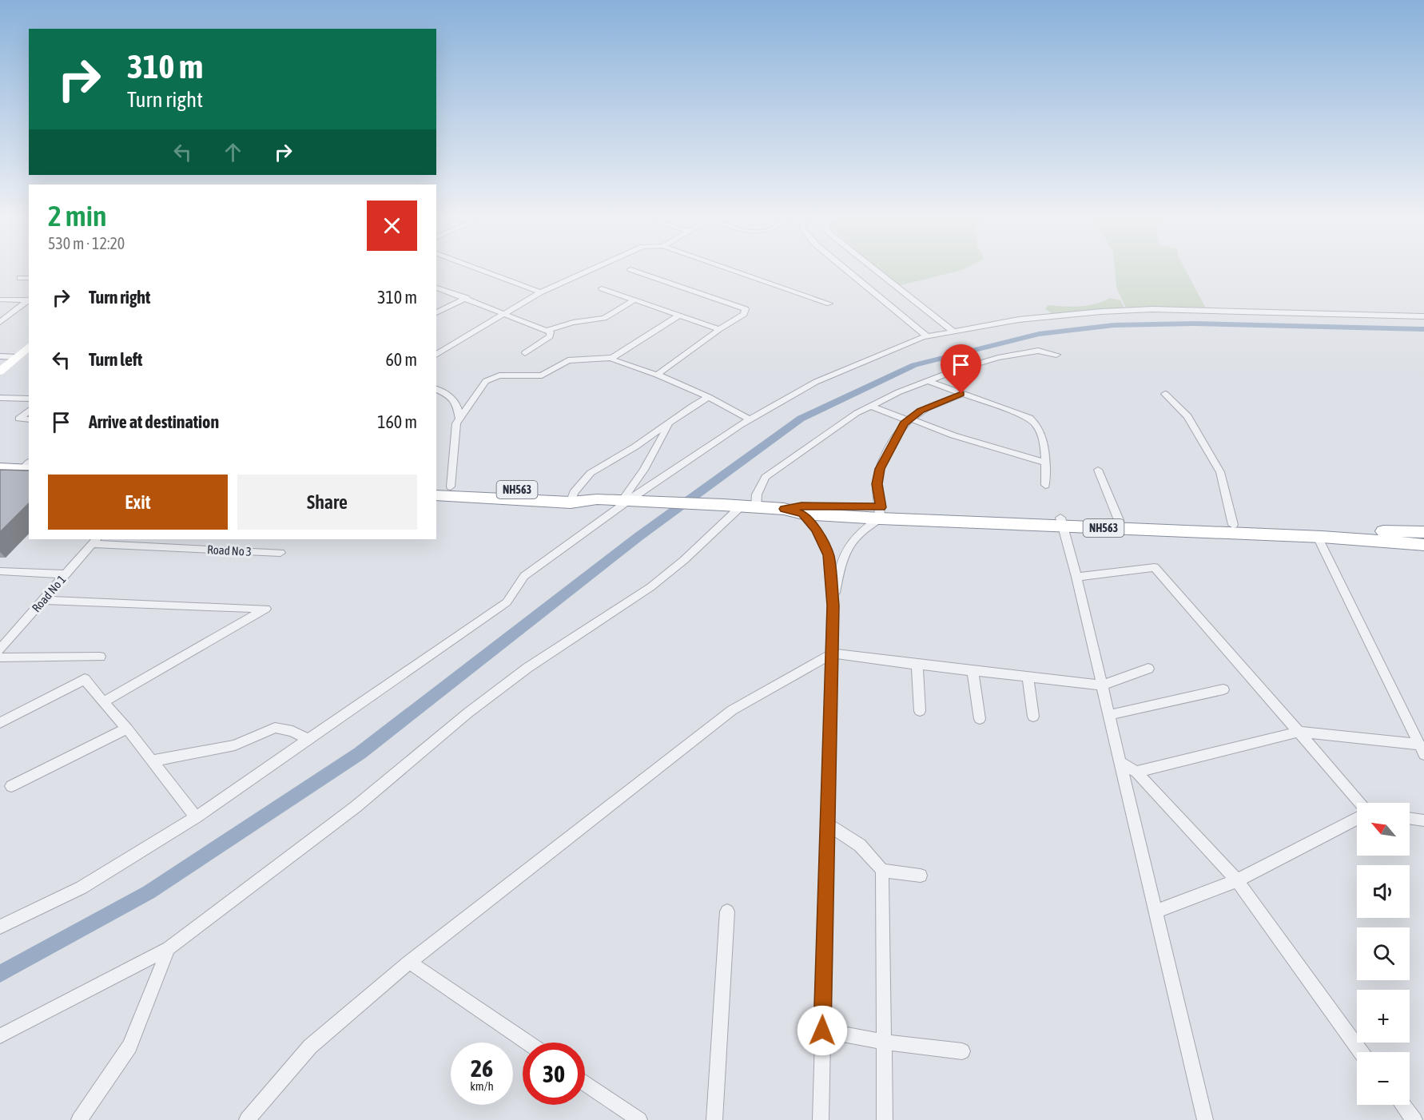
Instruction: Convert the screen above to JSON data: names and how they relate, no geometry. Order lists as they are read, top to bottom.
{
  "streets": {
    "highway": ["NH563"],
    "street": ["Road No 3", "Road No 1"]
  },
  "crossings": [
    ["Road No 3", "Road No 1"]
  ],
  "north": "top left",
  "page": {
    "turn": ["310 m", "Turn right"],
    "heading": ["2 min", "530 m · 12:20"],
    "list": [
      {
        "name": "Turn right",
        "value": "310 m"
      },
      {
        "name": "Turn left",
        "value": "60 m"
      },
      {
        "name": "Arrive at destination",
        "value": "160 m"
      }
    ],
    "buttons": ["Exit", "Share"],
    "map_buttons": ["+", "−"],
    "speed": "26 km/h",
    "limit": "30"
  }
}
